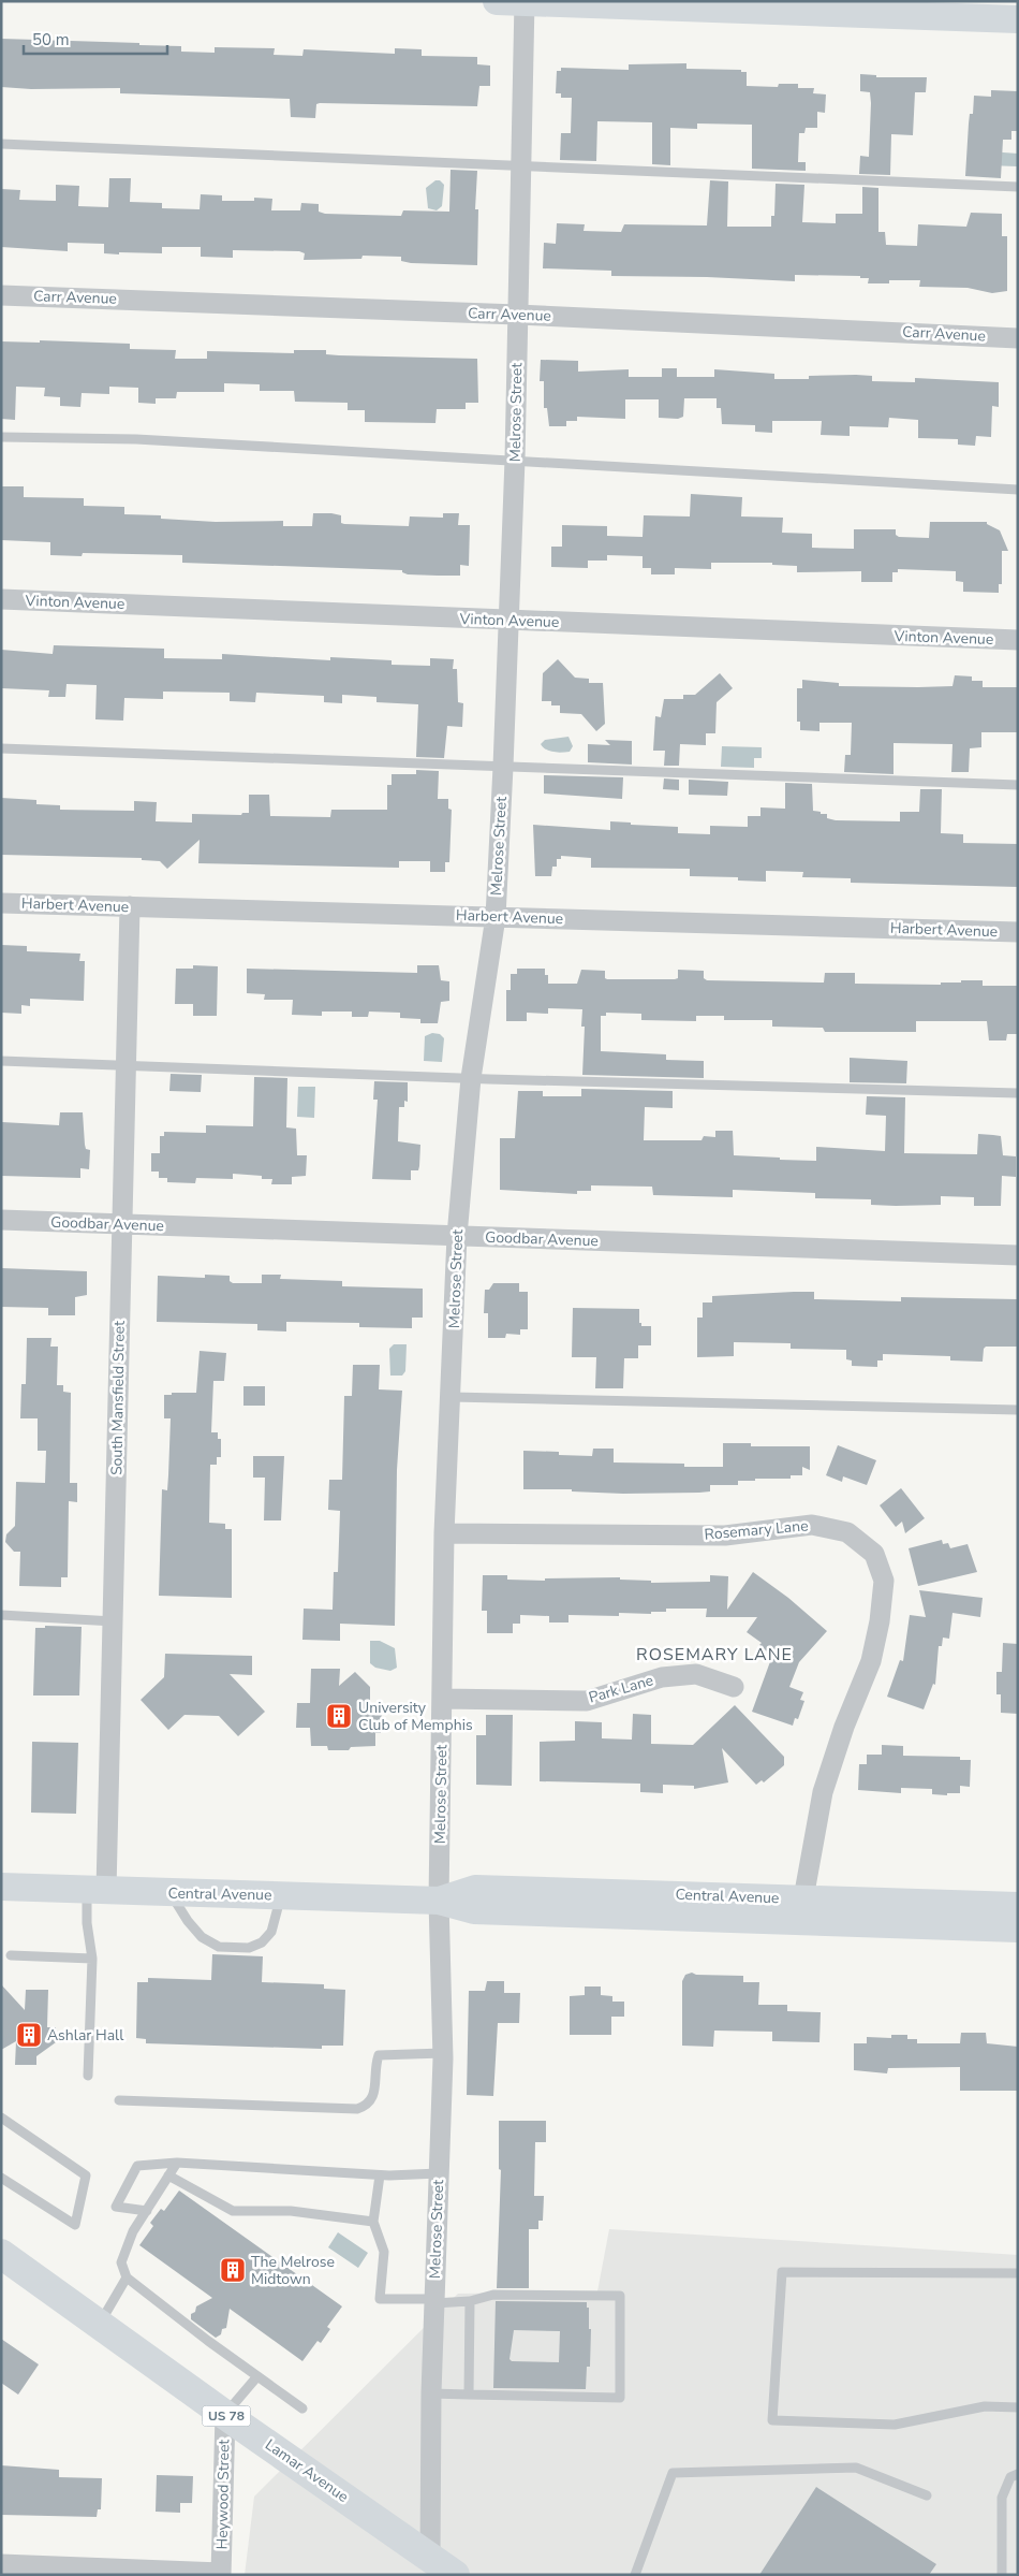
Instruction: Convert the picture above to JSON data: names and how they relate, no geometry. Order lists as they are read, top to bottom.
{
  "streets": {
    "main road": ["Central Avenue", "US 78", "Lamar Avenue"],
    "street": [
      "Carr Avenue",
      "Melrose Street",
      "Vinton Avenue",
      "Harbert Avenue",
      "Goodbar Avenue",
      "South Mansfield Street",
      "Rosemary Lane",
      "Park Lane",
      "Heywood Street"
    ]
  },
  "crossings": [
    ["Carr Avenue", "Melrose Street"],
    ["Melrose Street", "Vinton Avenue"],
    ["Melrose Street", "Harbert Avenue"],
    ["Melrose Street", "Goodbar Avenue"],
    ["Melrose Street", "Rosemary Lane"],
    ["Melrose Street", "Park Lane"],
    ["Melrose Street", "Central Avenue"],
    ["Melrose Street", "Lamar Avenue"],
    ["Harbert Avenue", "South Mansfield Street"],
    ["Goodbar Avenue", "South Mansfield Street"],
    ["South Mansfield Street", "Central Avenue"],
    ["Rosemary Lane", "Central Avenue"],
    ["Lamar Avenue", "Heywood Street"]
  ],
  "districts": ["ROSEMARY LANE"],
  "places": {
    "building": ["University Club of Memphis", "Ashlar Hall", "The Melrose Midtown"]
  },
  "scale_bar": "50 m"
}
